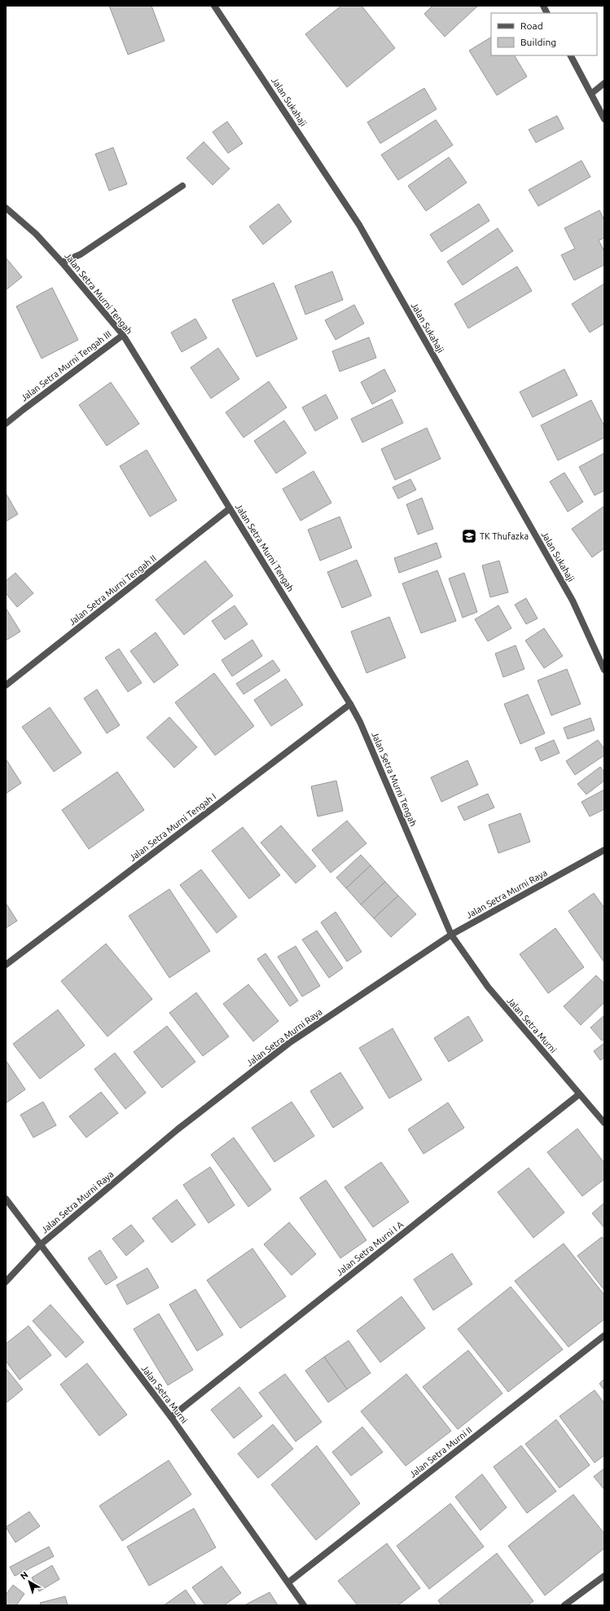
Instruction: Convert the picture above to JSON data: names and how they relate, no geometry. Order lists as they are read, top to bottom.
{
  "streets": {
    "street": [
      "Jalan Sukahaji",
      "Jalan Setra Murni Tengah",
      "Jalan Setra Murni Tengah III",
      "Jalan Setra Murni Tengah II",
      "Jalan Setra Murni Tengah I",
      "Jalan Setra Murni Raya",
      "Jalan Setra Murni",
      "Jalan Setra Murni I A",
      "Jalan Setra Murni II"
    ]
  },
  "crossings": [
    ["Jalan Setra Murni Tengah", "Jalan Setra Murni Tengah III"],
    ["Jalan Setra Murni Tengah", "Jalan Setra Murni Tengah II"],
    ["Jalan Setra Murni Tengah", "Jalan Setra Murni Tengah I"],
    ["Jalan Setra Murni Tengah", "Jalan Setra Murni Raya"],
    ["Jalan Setra Murni Tengah", "Jalan Setra Murni"],
    ["Jalan Setra Murni Raya", "Jalan Setra Murni"],
    ["Jalan Setra Murni", "Jalan Setra Murni I A"],
    ["Jalan Setra Murni", "Jalan Setra Murni II"]
  ],
  "places": {
    "school or university": ["TK Thufazka"]
  },
  "legend": ["Road", "Building"],
  "north": "top left"
}
